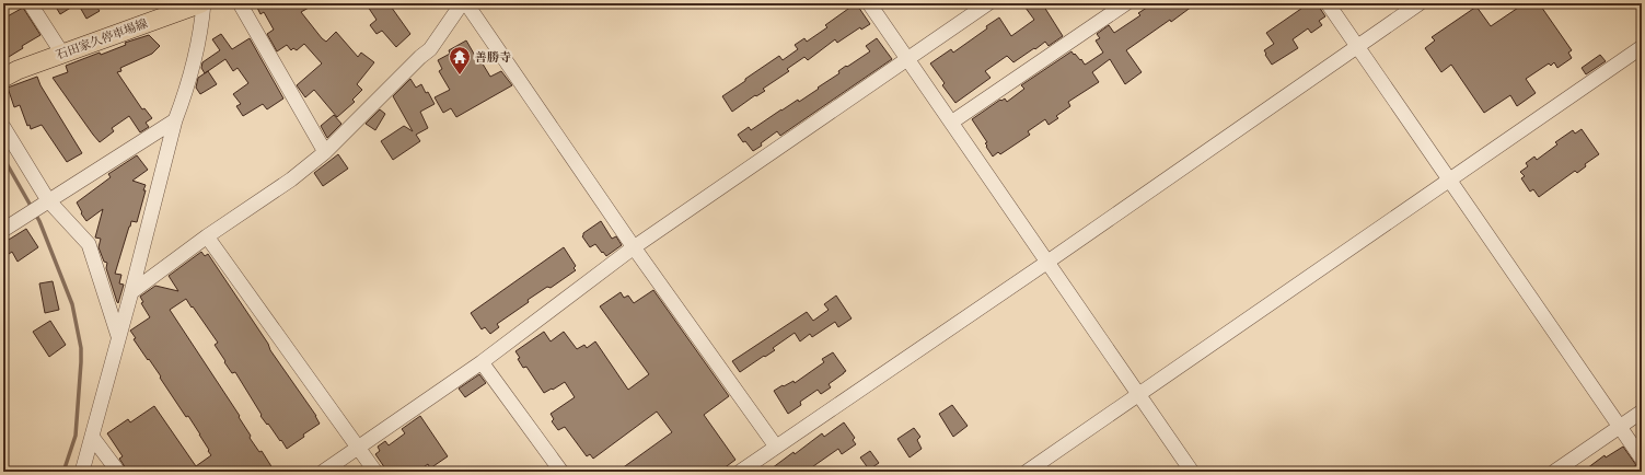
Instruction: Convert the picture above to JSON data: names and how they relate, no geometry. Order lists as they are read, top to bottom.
{
  "streets": {
    "main road": ["石田家久停車場線"]
  },
  "places": {
    "temple": ["善勝寺"]
  }
}
